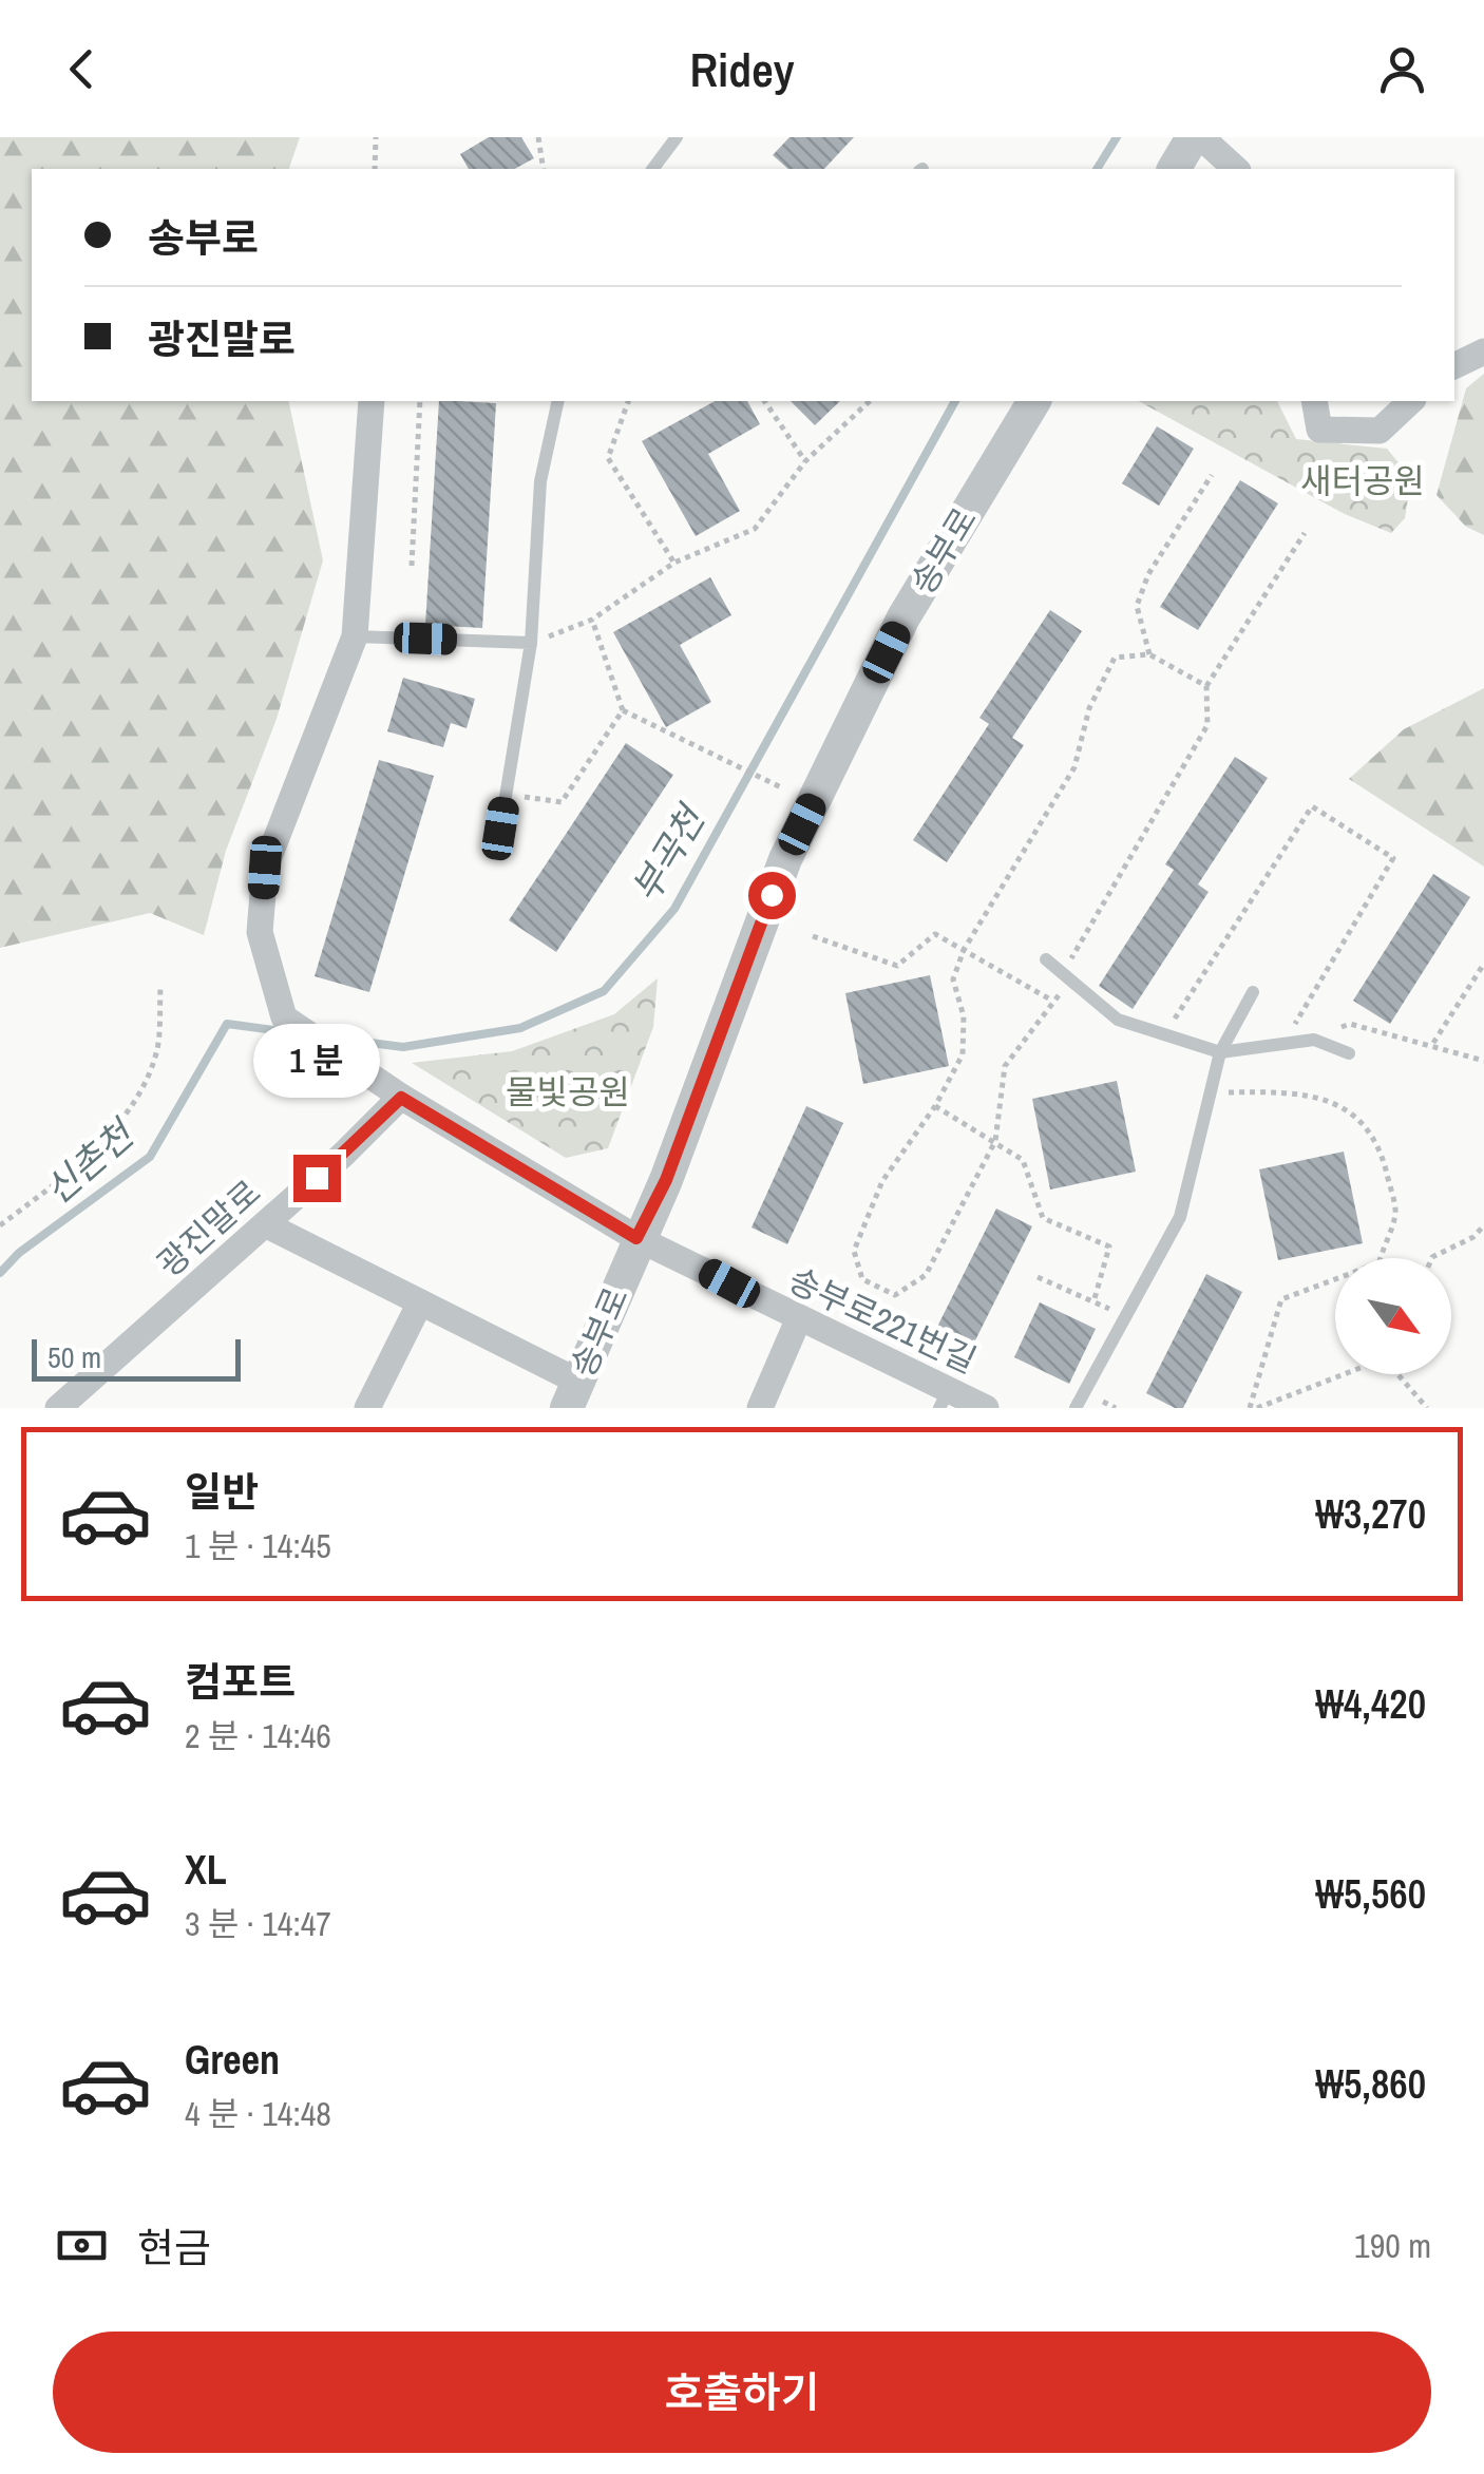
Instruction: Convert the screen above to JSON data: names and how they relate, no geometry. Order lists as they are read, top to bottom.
{
  "streets": {
    "street": ["송부로", "광진말로", "송부로221번길"]
  },
  "crossings": [
    ["송부로", "송부로221번길"],
    ["광진말로", "송부로221번길"]
  ],
  "water": ["부곡천", "신촌천"],
  "parks": ["새터공원", "물빛공원"],
  "scale_bar": "50 m",
  "north": "bottom right",
  "page": {
    "header": "Ridey",
    "banner": ["송부로", "광진말로"],
    "bubble": "1 분",
    "scale": "50 m",
    "list": [
      {
        "name": "일반",
        "note": "1 분 · 14:45",
        "value": "₩3,270"
      },
      {
        "name": "컴포트",
        "note": "2 분 · 14:46",
        "value": "₩4,420"
      },
      {
        "name": "XL",
        "note": "3 분 · 14:47",
        "value": "₩5,560"
      },
      {
        "name": "Green",
        "note": "4 분 · 14:48",
        "value": "₩5,860"
      }
    ],
    "pay": ["현금", "190 m"],
    "buttons": "호출하기"
  }
}
